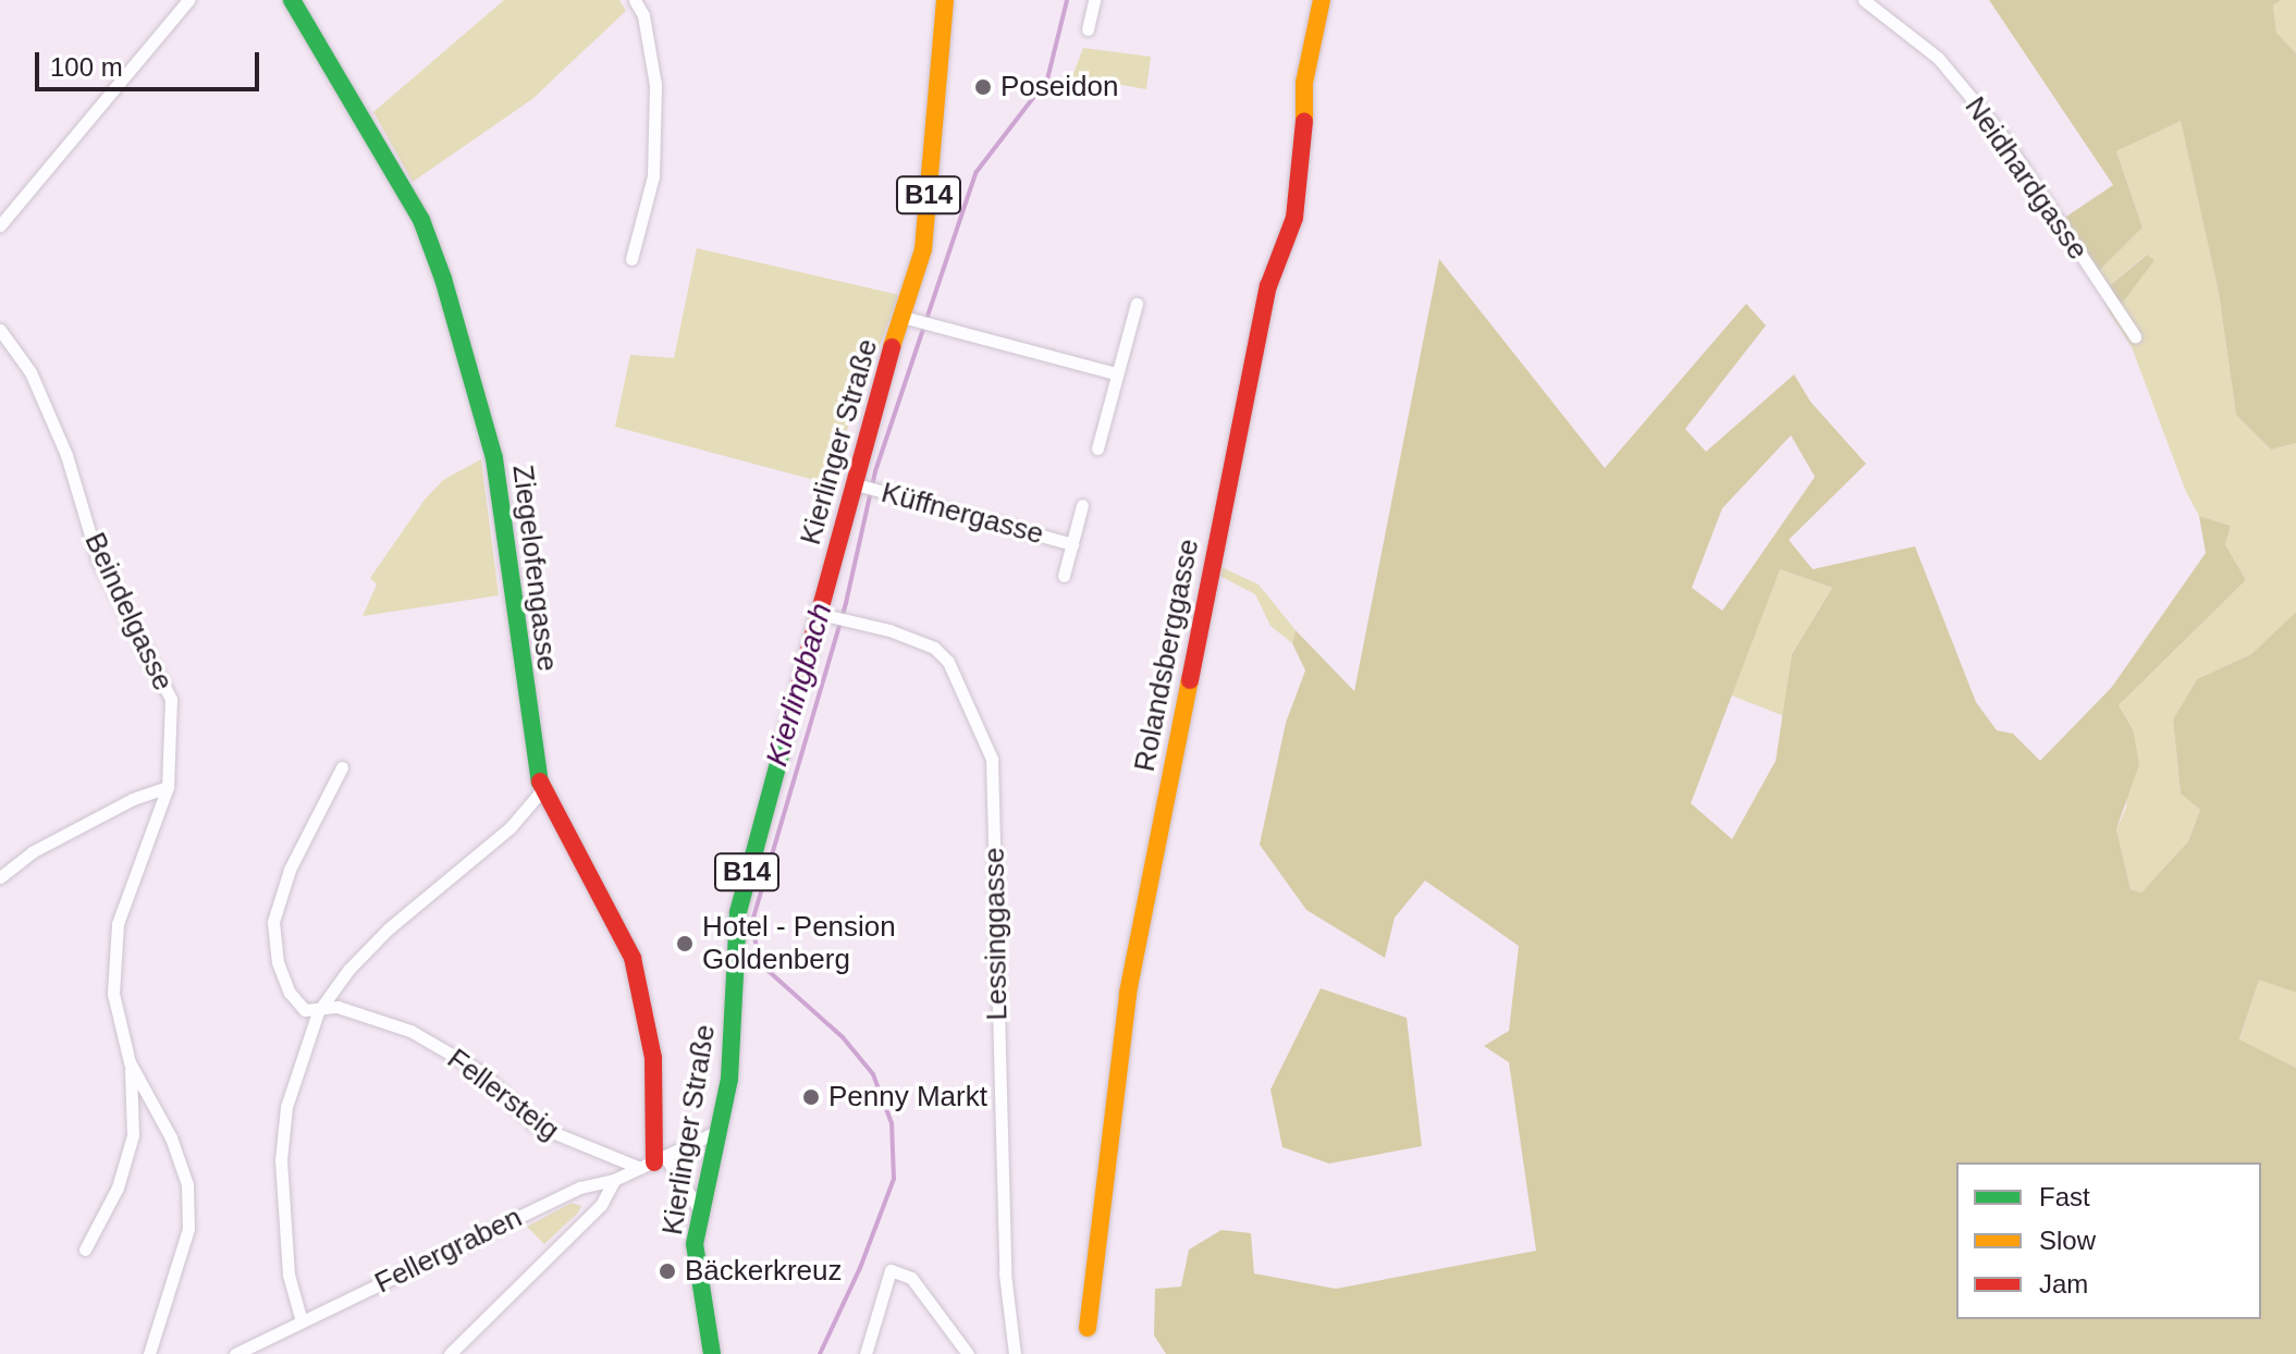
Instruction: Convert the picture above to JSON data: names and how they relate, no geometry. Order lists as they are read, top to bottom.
{
  "streets": {
    "street": [
      "Neidhardgasse",
      "B14",
      "Kierlinger Straße",
      "Küffnergasse",
      "Ziegelofengasse",
      "Beindelgasse",
      "Rolandsberggasse",
      "Lessinggasse",
      "Fellersteig",
      "Fellergraben"
    ]
  },
  "crossings": [
    ["Kierlinger Straße", "Küffnergasse"],
    ["Kierlinger Straße", "Lessinggasse"],
    ["Kierlinger Straße", "Fellergraben"],
    ["Ziegelofengasse", "Fellersteig"],
    ["Ziegelofengasse", "Fellergraben"],
    ["Fellersteig", "Fellergraben"]
  ],
  "water": ["Kierlingbach"],
  "places": [
    "Poseidon",
    "Hotel - Pension Goldenberg",
    "Penny Markt",
    "Bäckerkreuz"
  ],
  "legend": ["Fast", "Slow", "Jam"],
  "scale_bar": "100 m"
}
